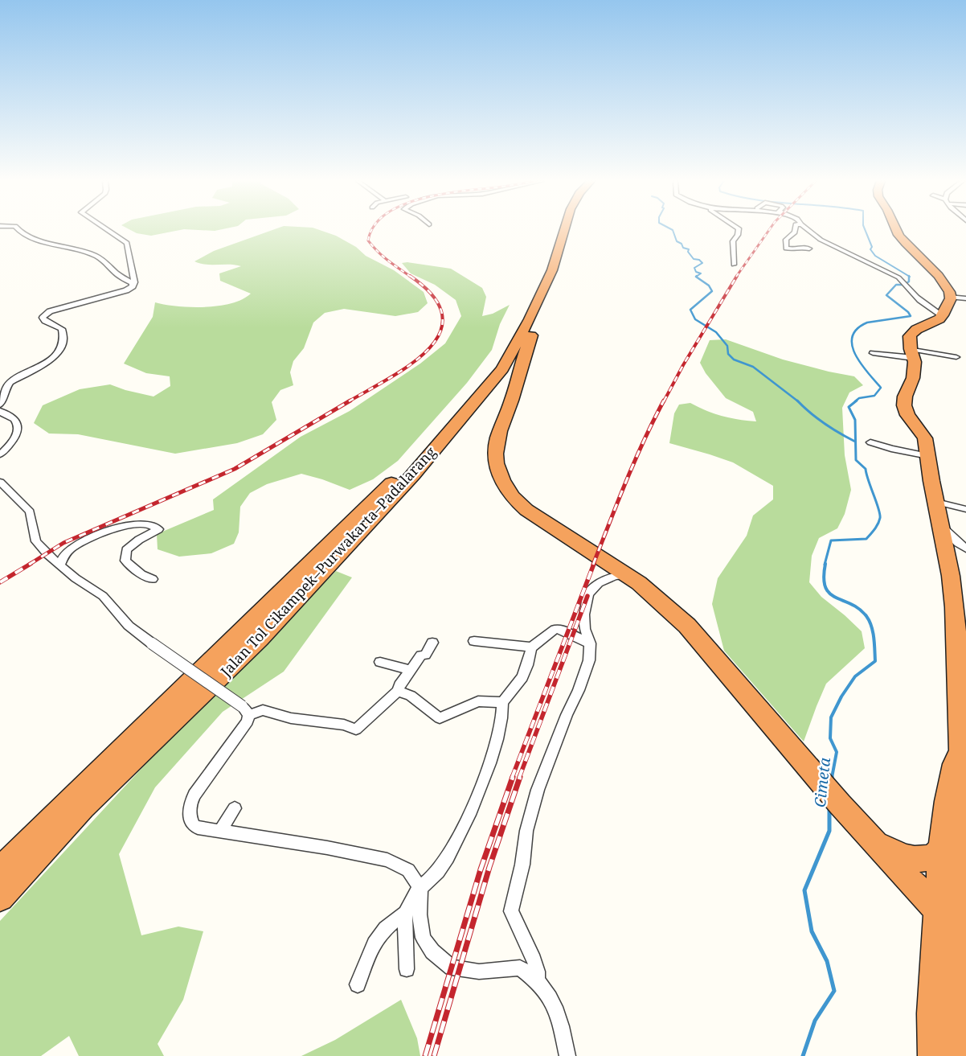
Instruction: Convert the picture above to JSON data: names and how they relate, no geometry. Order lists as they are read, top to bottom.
{
  "streets": {
    "highway": ["Jalan Tol Cikampek–Purwakarta–Padalarang"]
  },
  "water": ["Cimeta"]
}
